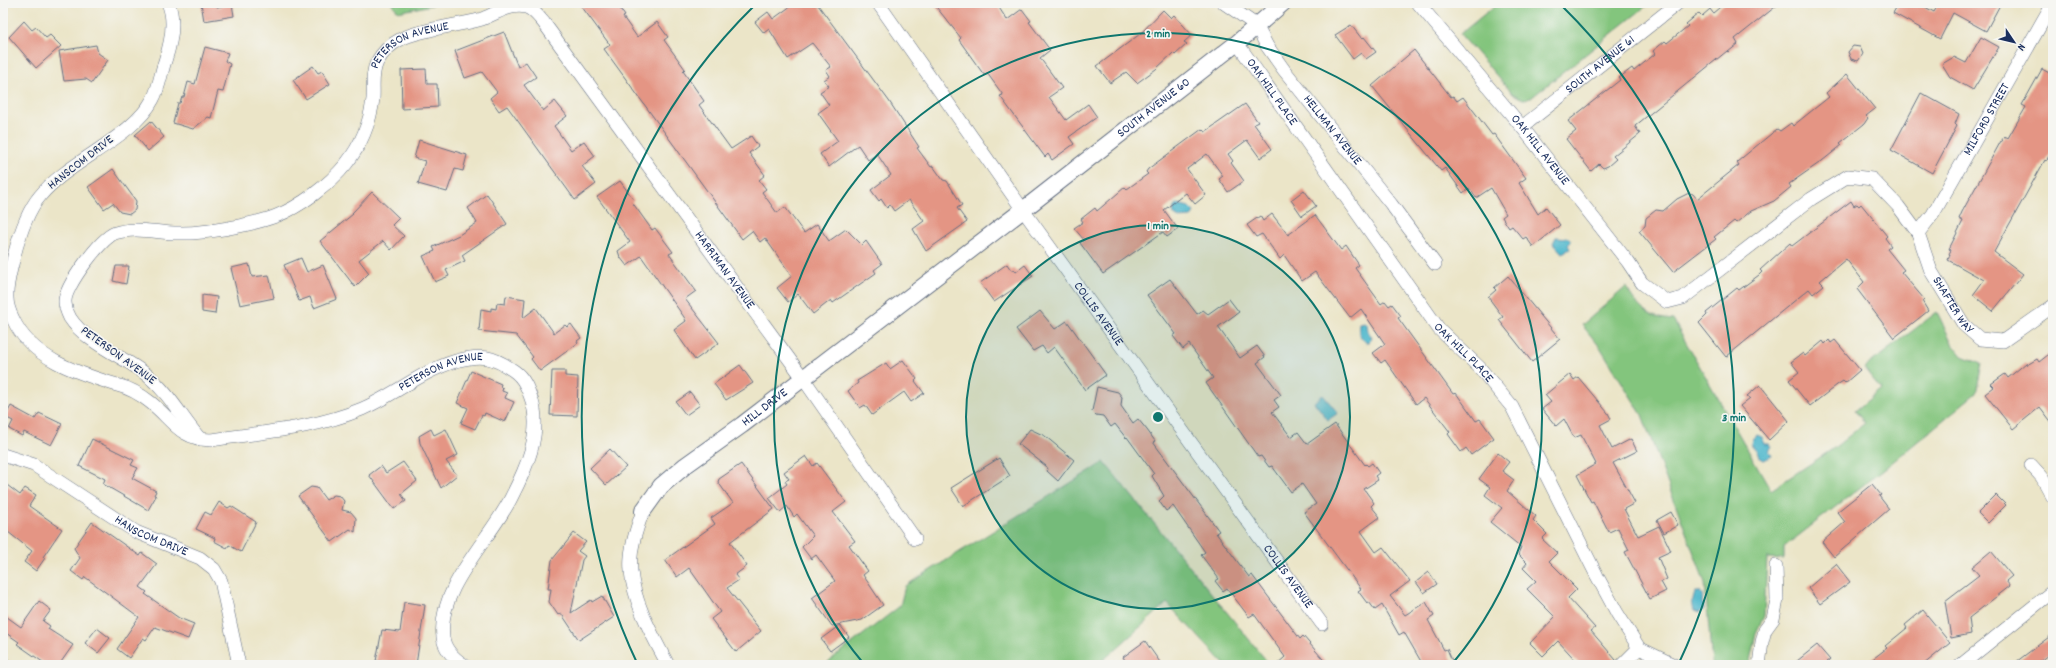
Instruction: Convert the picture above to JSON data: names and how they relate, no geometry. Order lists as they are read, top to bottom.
{
  "streets": {
    "street": [
      "PETERSON AVENUE",
      "SOUTH AVENUE 61",
      "OAK HILL PLACE",
      "SOUTH AVENUE 60",
      "MILFORD STREET",
      "HELLMAN AVENUE",
      "OAK HILL AVENUE",
      "HANSCOM DRIVE",
      "HARRIMAN AVENUE",
      "SHAFTER WAY",
      "COLLIS AVENUE",
      "HILL DRIVE"
    ]
  },
  "crossings": [
    ["PETERSON AVENUE", "HANSCOM DRIVE"],
    ["PETERSON AVENUE", "HARRIMAN AVENUE"],
    ["SOUTH AVENUE 61", "OAK HILL AVENUE"],
    ["OAK HILL PLACE", "SOUTH AVENUE 60"],
    ["SOUTH AVENUE 60", "HELLMAN AVENUE"],
    ["SOUTH AVENUE 60", "COLLIS AVENUE"],
    ["SOUTH AVENUE 60", "HILL DRIVE"],
    ["MILFORD STREET", "SHAFTER WAY"],
    ["OAK HILL AVENUE", "SHAFTER WAY"],
    ["HARRIMAN AVENUE", "HILL DRIVE"],
    ["COLLIS AVENUE", "HILL DRIVE"]
  ],
  "north": "bottom right",
  "rings": ["2 min", "1 min", "3 min"]
}
